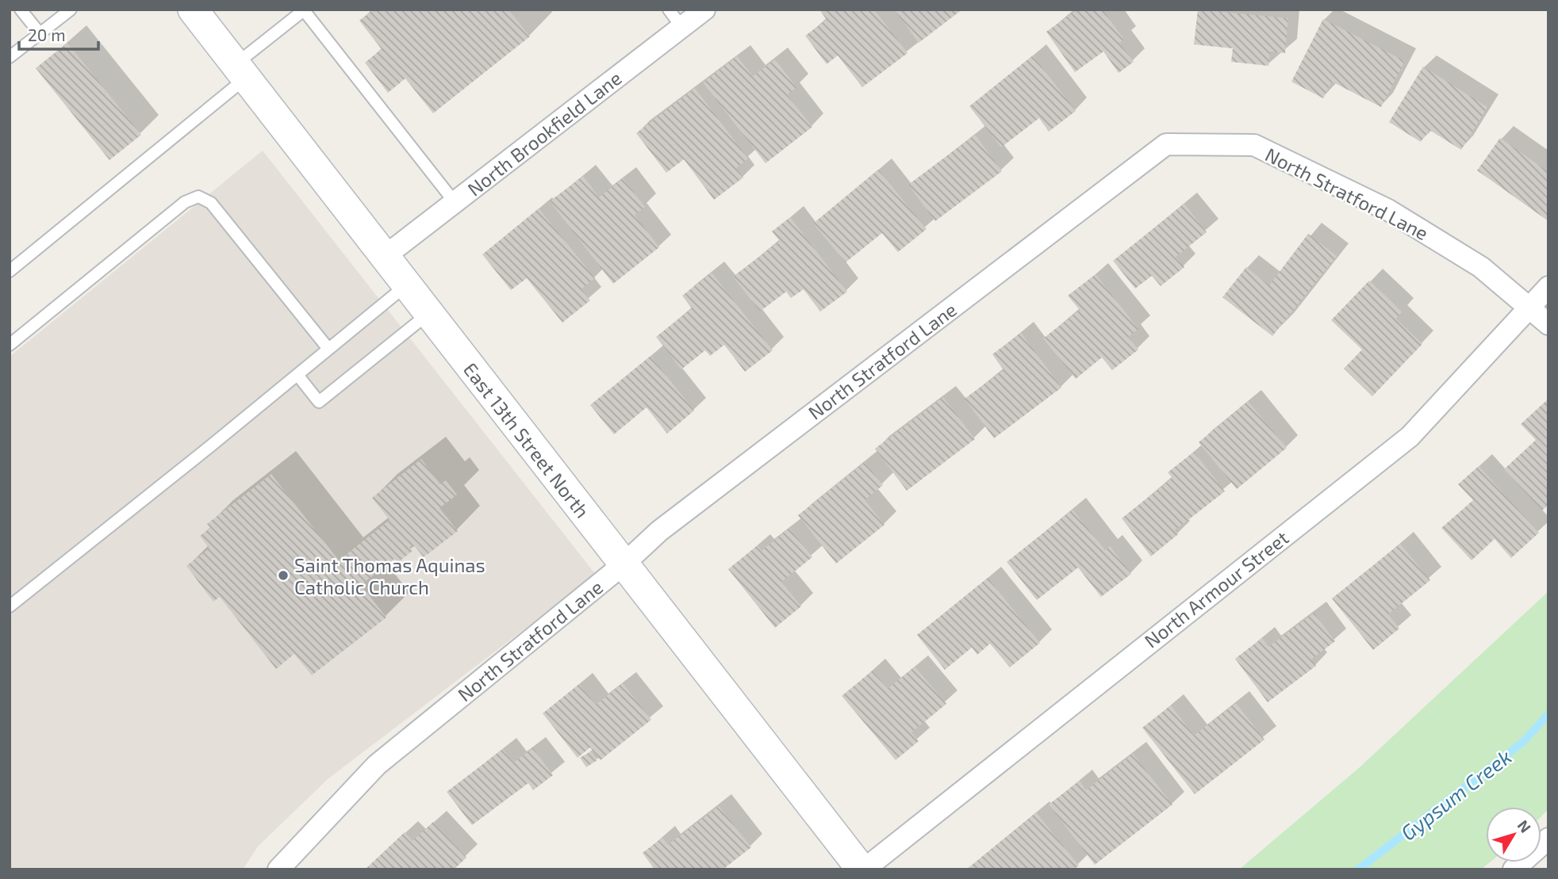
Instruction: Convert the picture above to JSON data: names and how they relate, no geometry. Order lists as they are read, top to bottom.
{
  "streets": {
    "main road": ["East 13th Street North"],
    "street": ["North Brookfield Lane", "North Stratford Lane", "North Armour Street"]
  },
  "crossings": [
    ["North Brookfield Lane", "East 13th Street North"],
    ["North Stratford Lane", "East 13th Street North"],
    ["North Stratford Lane", "North Armour Street"],
    ["East 13th Street North", "North Armour Street"]
  ],
  "water": ["Gypsum Creek"],
  "places": ["Saint Thomas Aquinas Catholic Church"],
  "scale_bar": "20 m",
  "north": "top right"
}
